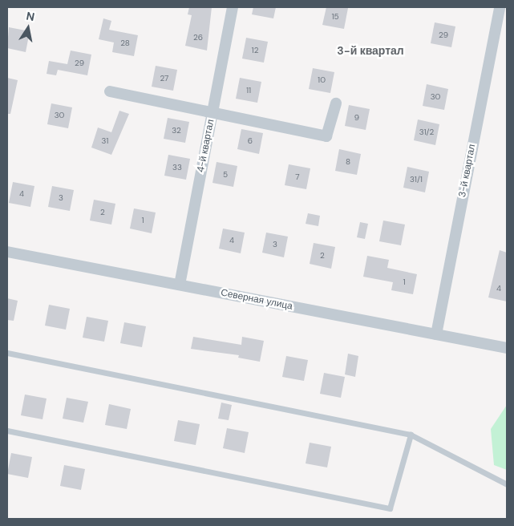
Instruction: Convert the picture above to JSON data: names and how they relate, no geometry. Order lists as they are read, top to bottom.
{
  "streets": {
    "street": ["4-й квартал", "3-й квартал", "Северная улица"]
  },
  "crossings": [
    ["4-й квартал", "Северная улица"],
    ["3-й квартал", "Северная улица"]
  ],
  "districts": ["3-й квартал"],
  "house_numbers": [
    "15",
    "29",
    "26",
    "28",
    "12",
    "29",
    "27",
    "10",
    "11",
    "30",
    "30",
    "9",
    "32",
    "31/2",
    "31",
    "6",
    "8",
    "33",
    "5",
    "7",
    "31/1",
    "4",
    "3",
    "2",
    "1",
    "4",
    "3",
    "2",
    "1",
    "4"
  ],
  "north": "top"
}
